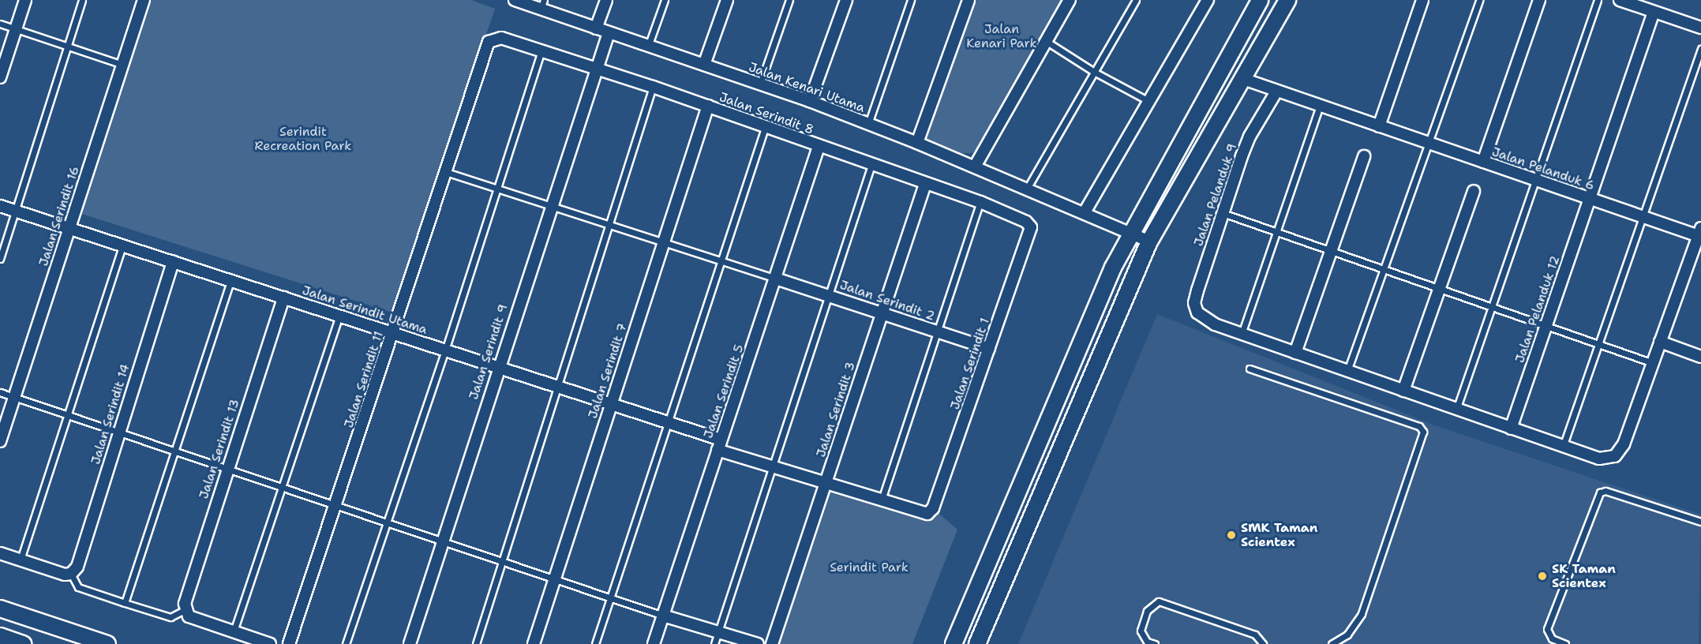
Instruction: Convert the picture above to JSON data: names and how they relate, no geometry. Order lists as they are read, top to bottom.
{
  "streets": {
    "street": [
      "Jalan Kenari Utama",
      "Jalan Serindit 8",
      "Jalan Pelanduk 6",
      "Jalan Pelanduk 9",
      "Jalan Serindit 16",
      "Jalan Serindit 2",
      "Jalan Pelanduk 12",
      "Jalan Serindit Utama",
      "Jalan Serindit 9",
      "Jalan Serindit 1",
      "Jalan Serindit 7",
      "Jalan Serindit 11",
      "Jalan Serindit 5",
      "Jalan Serindit 3",
      "Jalan Serindit 14",
      "Jalan Serindit 13"
    ]
  },
  "crossings": [
    ["Jalan Kenari Utama", "Jalan Serindit 9"],
    ["Jalan Serindit 8", "Jalan Serindit 9"],
    ["Jalan Serindit 8", "Jalan Serindit 1"],
    ["Jalan Serindit 8", "Jalan Serindit 7"],
    ["Jalan Serindit 8", "Jalan Serindit 11"],
    ["Jalan Serindit 8", "Jalan Serindit 5"],
    ["Jalan Serindit 8", "Jalan Serindit 3"],
    ["Jalan Pelanduk 6", "Jalan Pelanduk 9"],
    ["Jalan Pelanduk 6", "Jalan Pelanduk 12"],
    ["Jalan Serindit 16", "Jalan Serindit Utama"],
    ["Jalan Serindit 2", "Jalan Serindit 1"],
    ["Jalan Serindit 2", "Jalan Serindit 5"],
    ["Jalan Serindit 2", "Jalan Serindit 3"],
    ["Jalan Serindit Utama", "Jalan Serindit 9"],
    ["Jalan Serindit Utama", "Jalan Serindit 1"],
    ["Jalan Serindit Utama", "Jalan Serindit 7"],
    ["Jalan Serindit Utama", "Jalan Serindit 11"],
    ["Jalan Serindit Utama", "Jalan Serindit 5"],
    ["Jalan Serindit Utama", "Jalan Serindit 3"],
    ["Jalan Serindit Utama", "Jalan Serindit 14"],
    ["Jalan Serindit Utama", "Jalan Serindit 13"]
  ],
  "parks": ["Jalan Kenari Park", "Serindit Recreation Park", "Serindit Park"],
  "places": ["SMK Taman Scientex", "SK Taman Scientex"]
}
